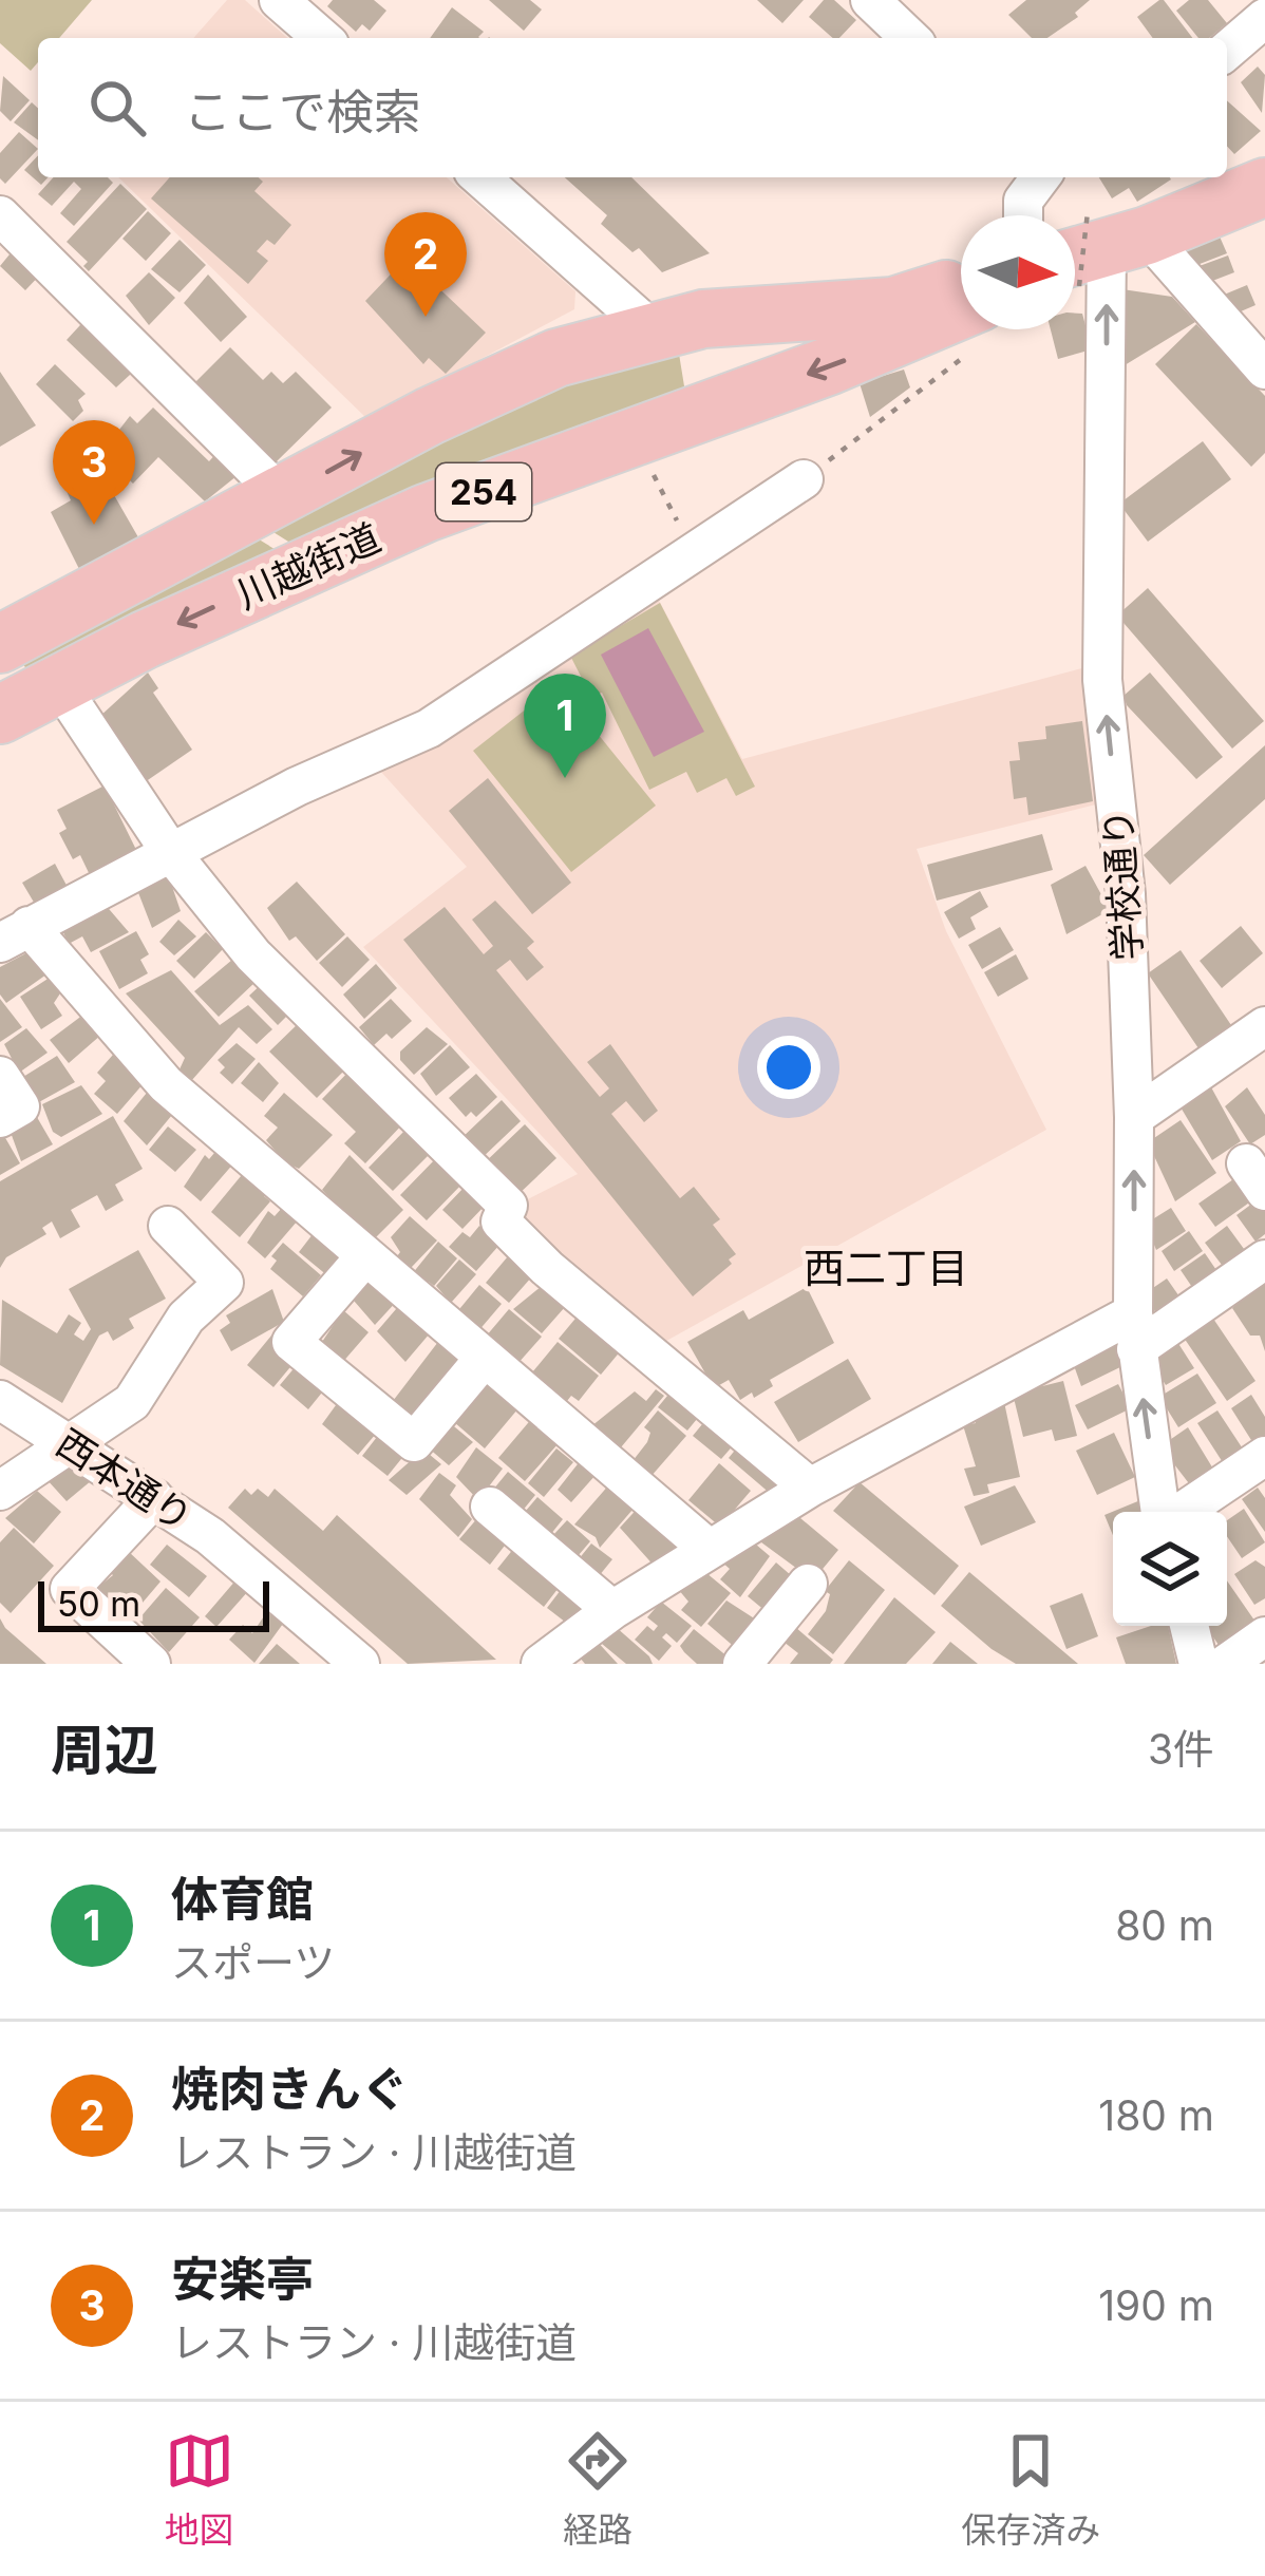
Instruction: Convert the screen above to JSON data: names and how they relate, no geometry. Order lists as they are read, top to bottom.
{
  "streets": {
    "highway": ["254", "川越街道"],
    "street": ["学校通り", "西本通り"]
  },
  "one_way": ["学校通り"],
  "districts": ["西二丁目"],
  "scale_bar": "50 m",
  "north": "right",
  "page": {
    "search": "ここで検索",
    "pins": ["2", "3", "1"],
    "scale": "50 m",
    "heading": ["周辺", "3件"],
    "list": [
      {
        "mark": "1",
        "name": "体育館",
        "note": "スポーツ",
        "value": "80 m"
      },
      {
        "mark": "2",
        "name": "焼肉きんぐ",
        "note": "レストラン · 川越街道",
        "value": "180 m"
      },
      {
        "mark": "3",
        "name": "安楽亭",
        "note": "レストラン · 川越街道",
        "value": "190 m"
      }
    ],
    "nav": ["地図", "経路", "保存済み"]
  }
}
